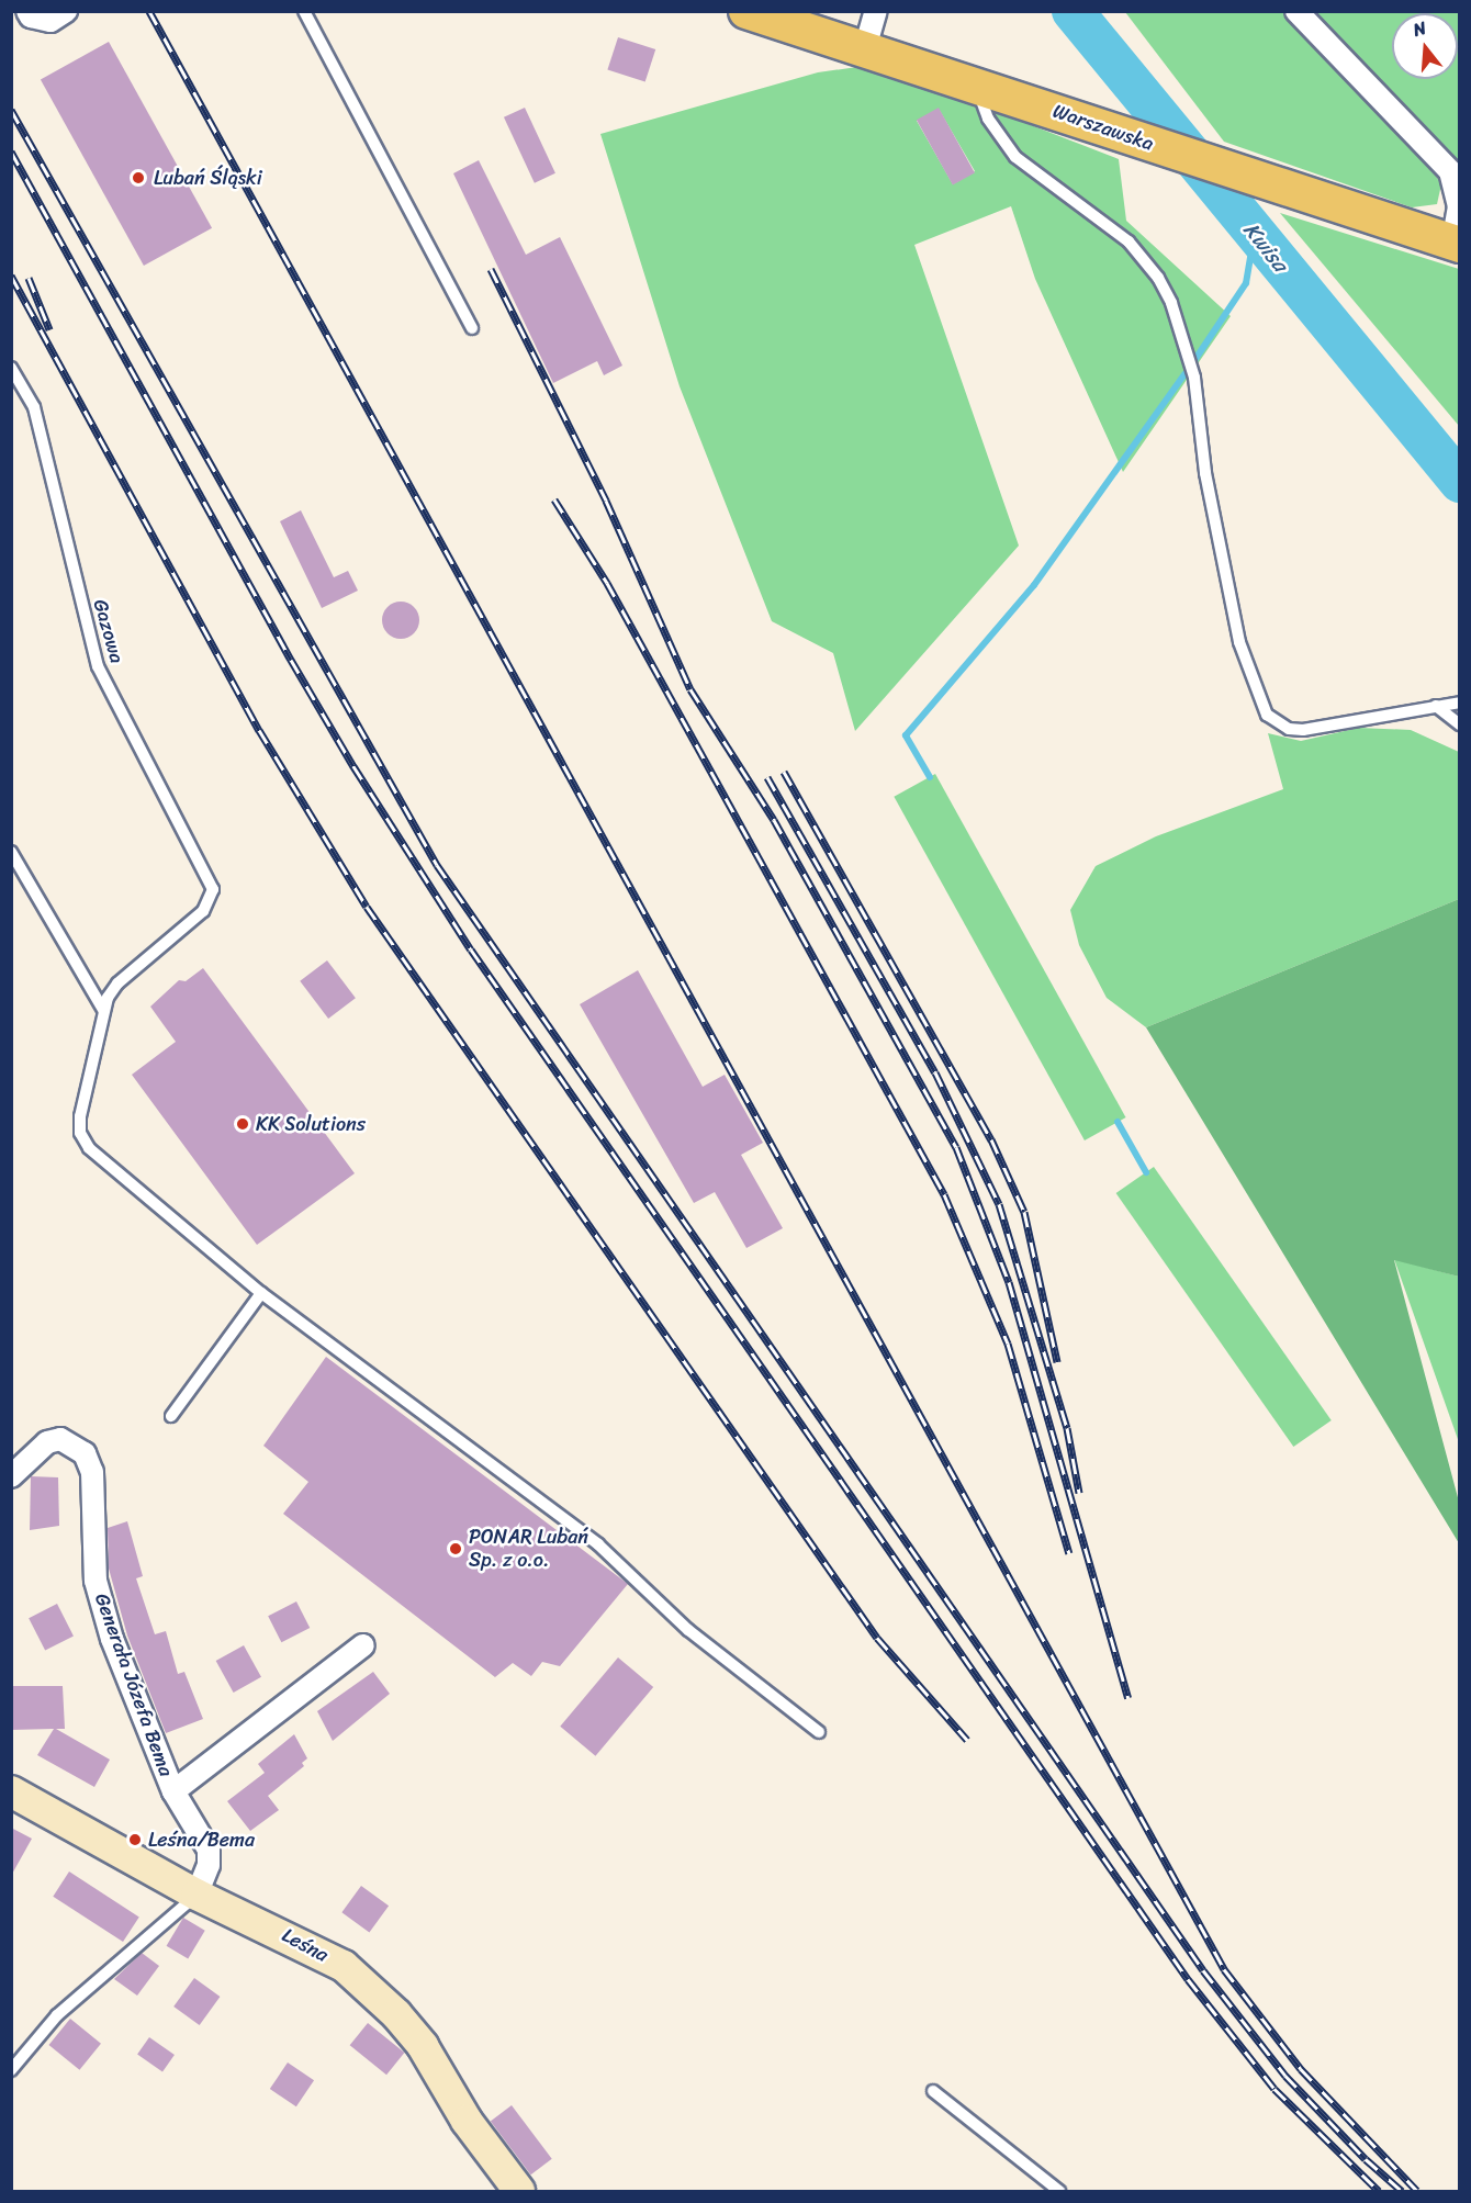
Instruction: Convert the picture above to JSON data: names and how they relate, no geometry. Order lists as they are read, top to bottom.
{
  "streets": {
    "main road": ["Warszawska", "Leśna"],
    "street": ["Generała Józefa Bema"],
    "lane": ["Gazowa"]
  },
  "crossings": [
    ["Generała Józefa Bema", "Leśna"]
  ],
  "water": ["Kwisa"],
  "places": [
    "Lubań Śląski",
    "KK Solutions",
    "PONAR Lubań Sp. z o.o.",
    "Leśna/Bema"
  ],
  "north": "top"
}
